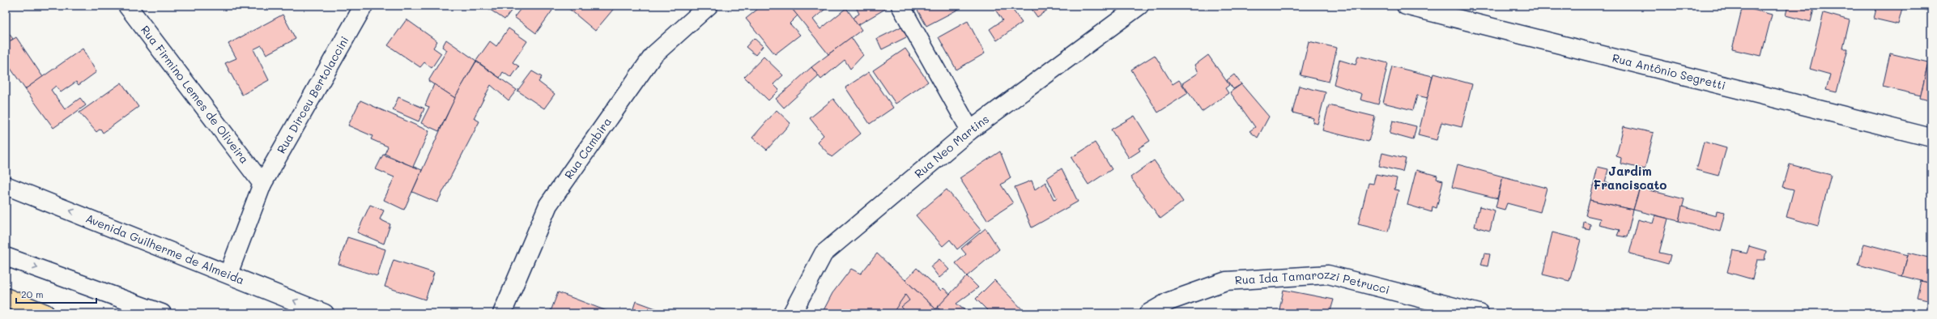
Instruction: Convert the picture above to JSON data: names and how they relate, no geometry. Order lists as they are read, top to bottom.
{
  "streets": {
    "street": [
      "Rua Antônio Segretti",
      "Rua Firmino Lemes de Oliveira",
      "Rua Dirceu Bertolaccini",
      "Rua Neo Martins",
      "Rua Cambira",
      "Avenida Guilherme de Almeida",
      "Rua Ida Tamarozzi Petrucci"
    ]
  },
  "crossings": [
    ["Rua Firmino Lemes de Oliveira", "Rua Dirceu Bertolaccini"],
    ["Rua Dirceu Bertolaccini", "Avenida Guilherme de Almeida"]
  ],
  "districts": ["Jardim Franciscato"],
  "scale_bar": "20 m"
}
